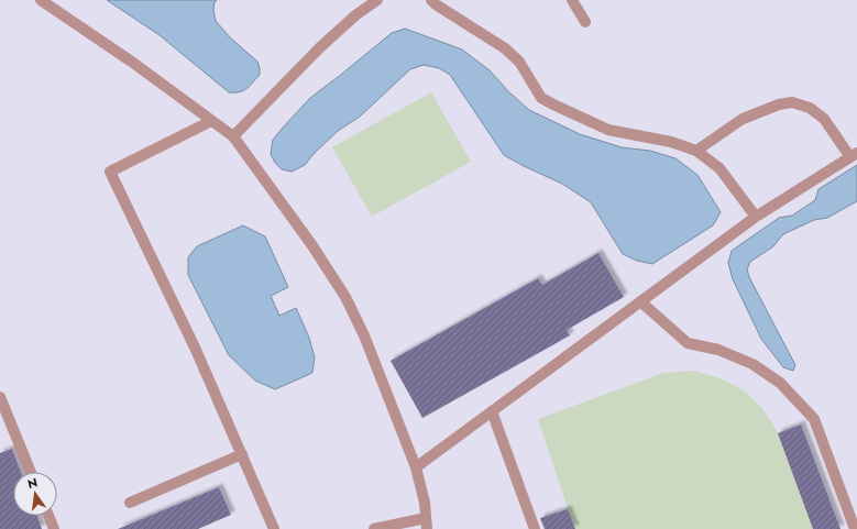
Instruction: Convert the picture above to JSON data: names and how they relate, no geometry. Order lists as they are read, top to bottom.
{
  "north": "top"
}
